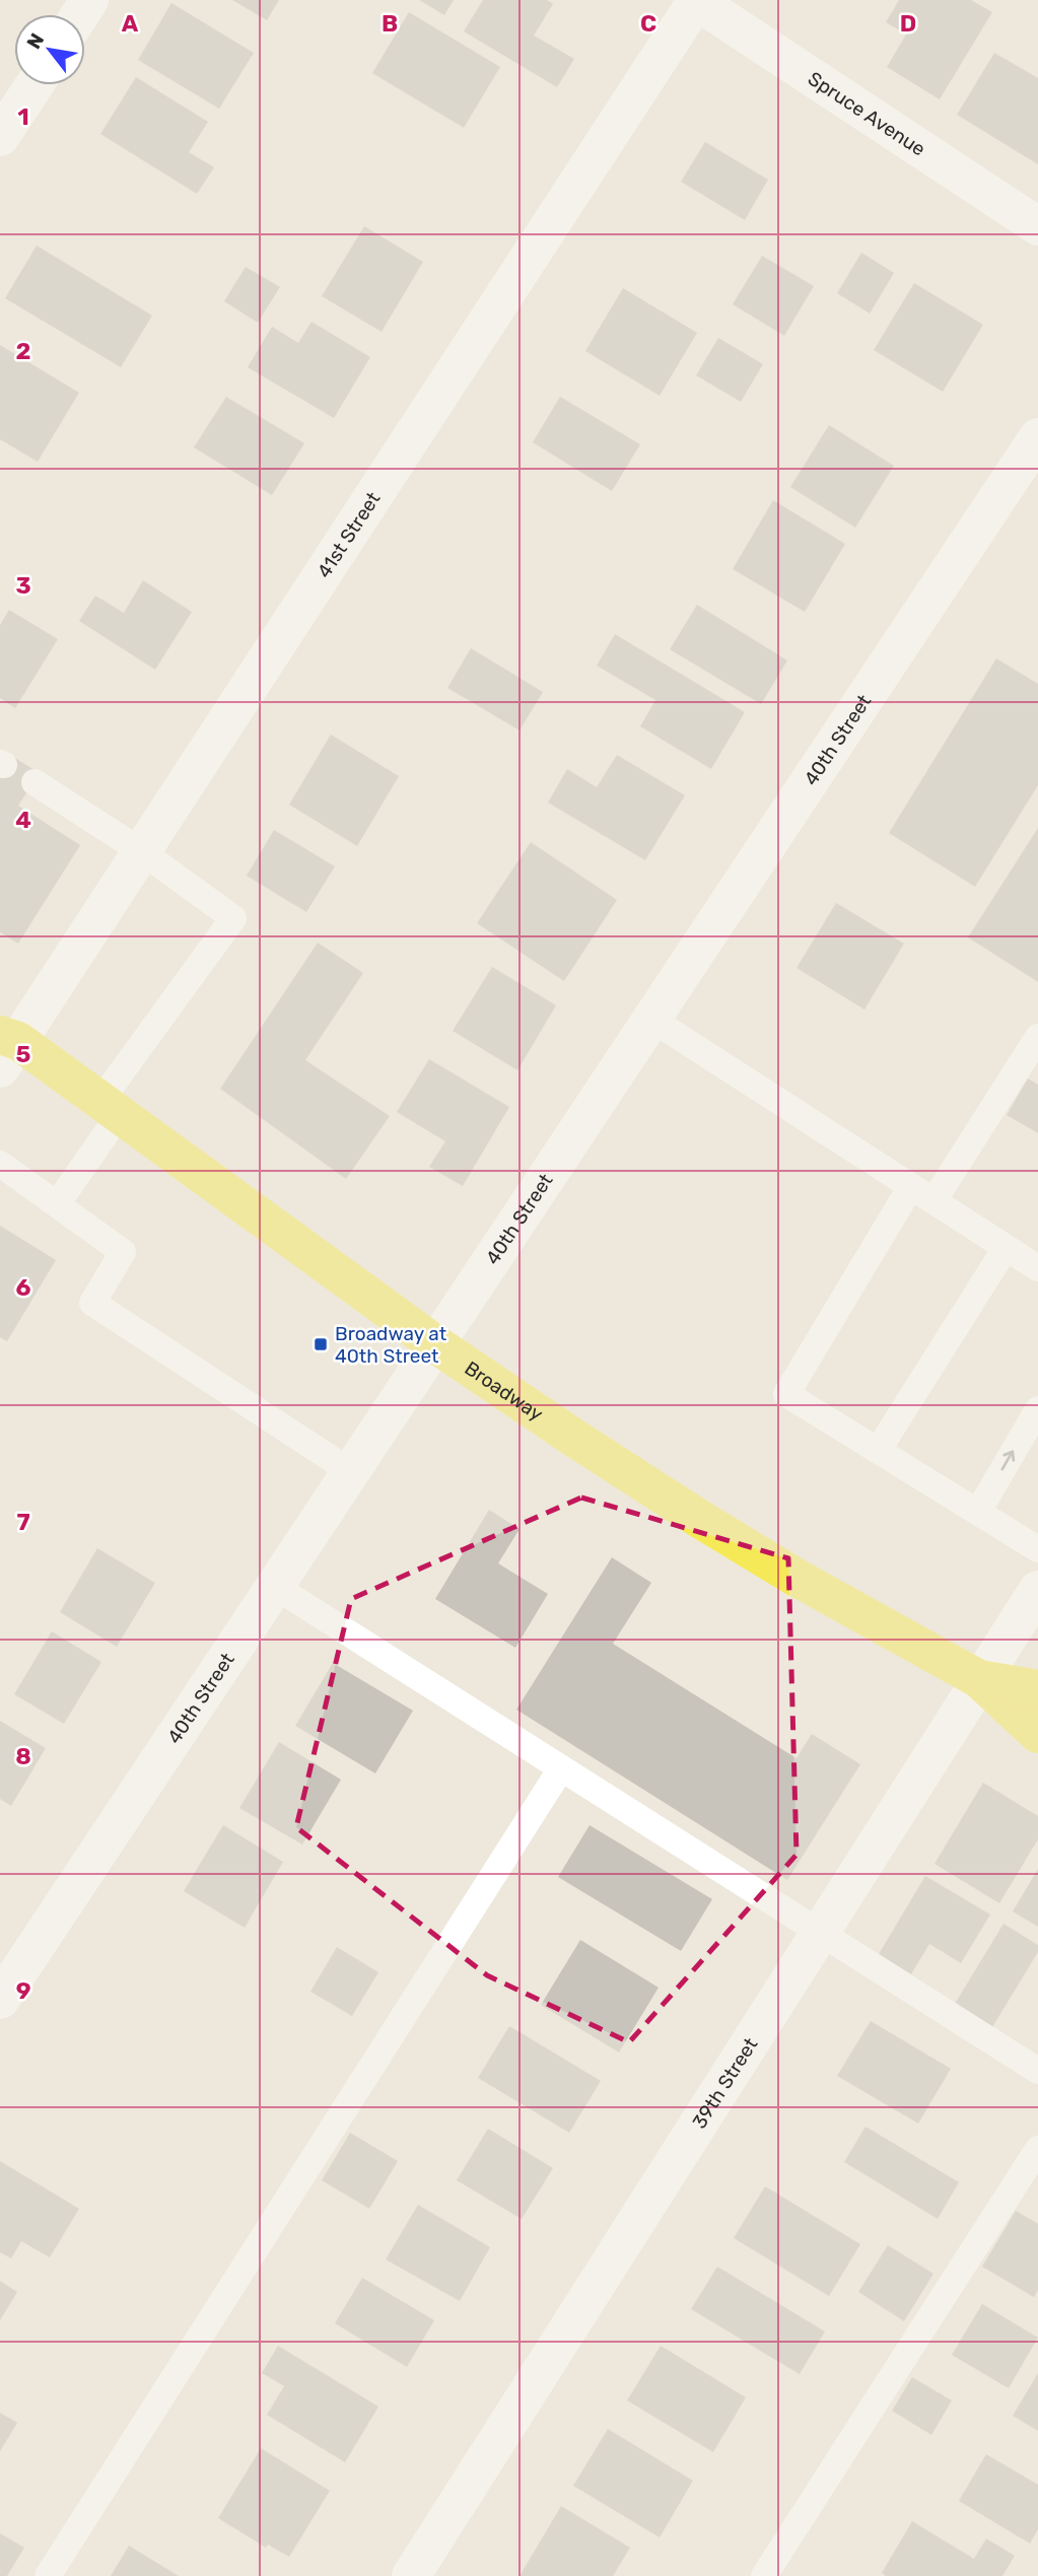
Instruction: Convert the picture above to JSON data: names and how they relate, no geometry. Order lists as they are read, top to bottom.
{
  "streets": {
    "main road": ["Broadway"],
    "street": [
      "Spruce Avenue",
      "41st Street",
      "40th Street",
      "39th Street"
    ]
  },
  "crossings": [
    ["Spruce Avenue", "41st Street"],
    ["41st Street", "Broadway"],
    ["40th Street", "Broadway"],
    ["Broadway", "39th Street"]
  ],
  "places": {
    "transit": ["Broadway at 40th Street"]
  },
  "north": "top left",
  "grid": {
    "columns": [
      "A",
      "B",
      "C",
      "D"
    ],
    "rows": [
      "1",
      "2",
      "3",
      "4",
      "5",
      "6",
      "7",
      "8",
      "9"
    ]
  }
}
